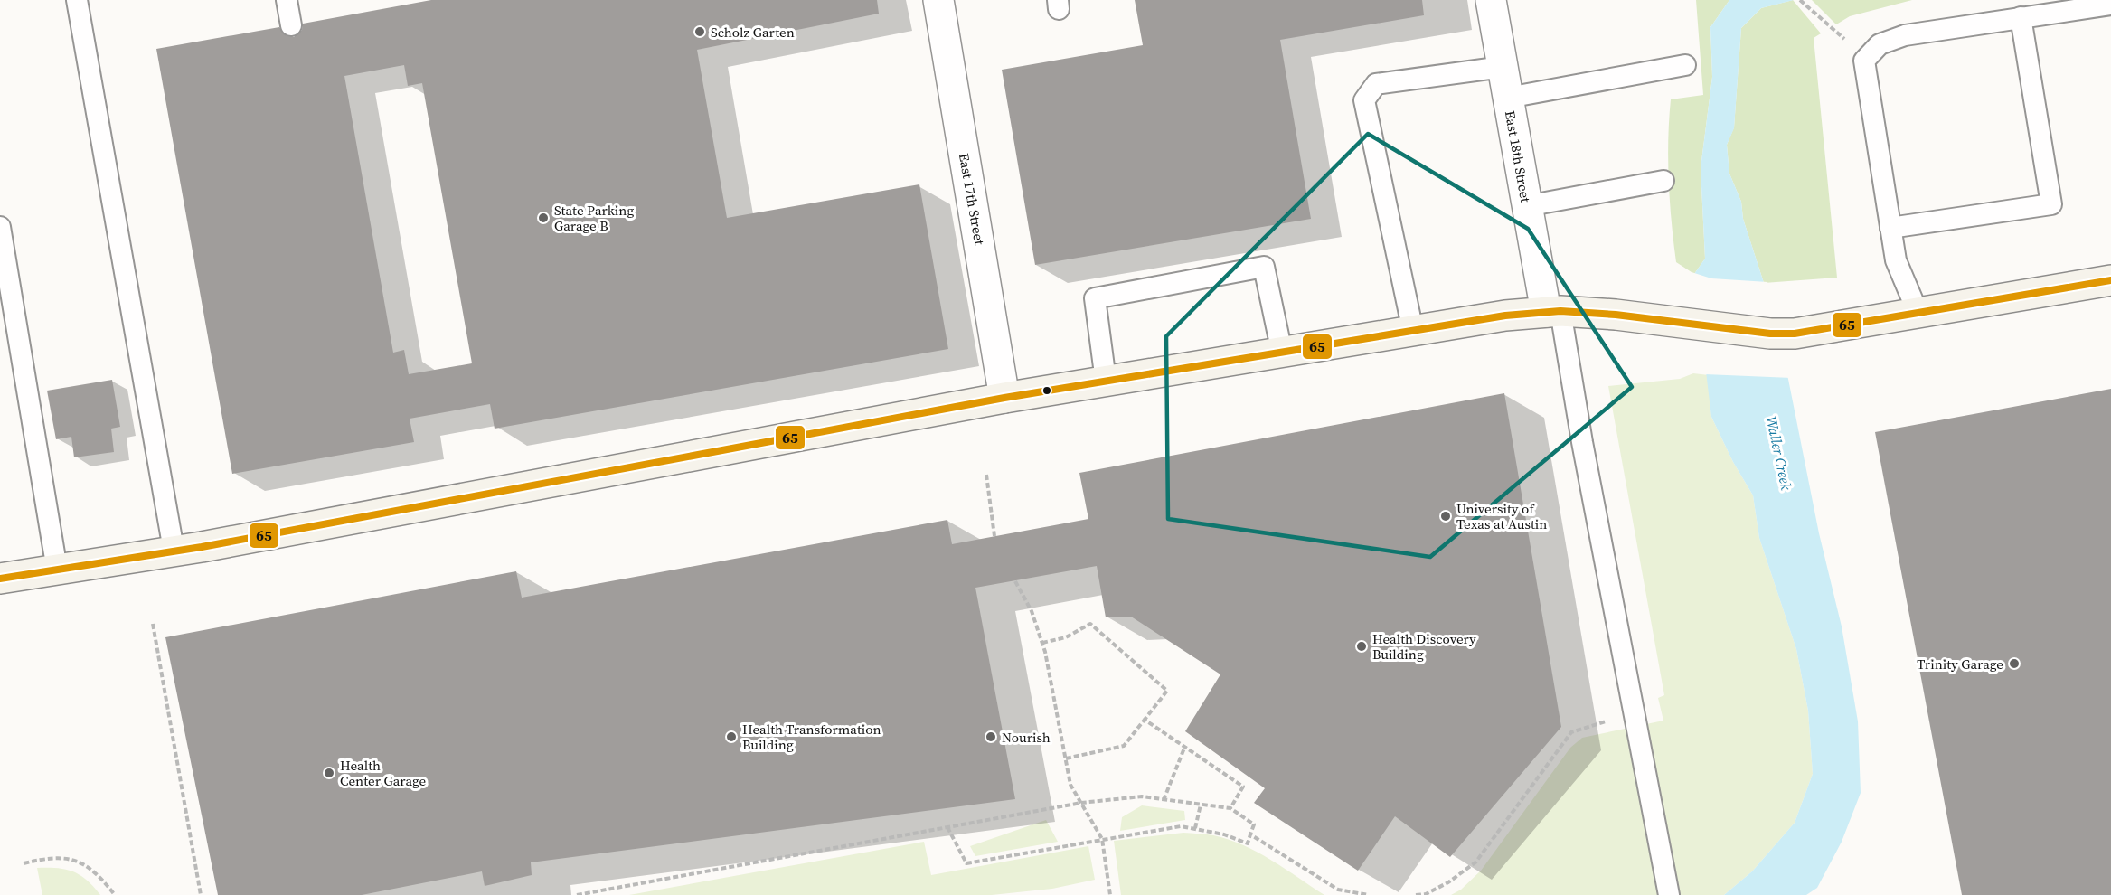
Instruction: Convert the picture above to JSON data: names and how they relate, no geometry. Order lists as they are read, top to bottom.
{
  "streets": {
    "street": ["East 18th Street", "East 17th Street"]
  },
  "water": ["Waller Creek"],
  "places": [
    "Scholz Garten",
    "State Parking Garage B",
    "University of Texas at Austin",
    "Health Discovery Building",
    "Trinity Garage",
    "Health Transformation Building",
    "Nourish",
    "Health Center Garage"
  ],
  "lines": ["transit line 65"]
}
